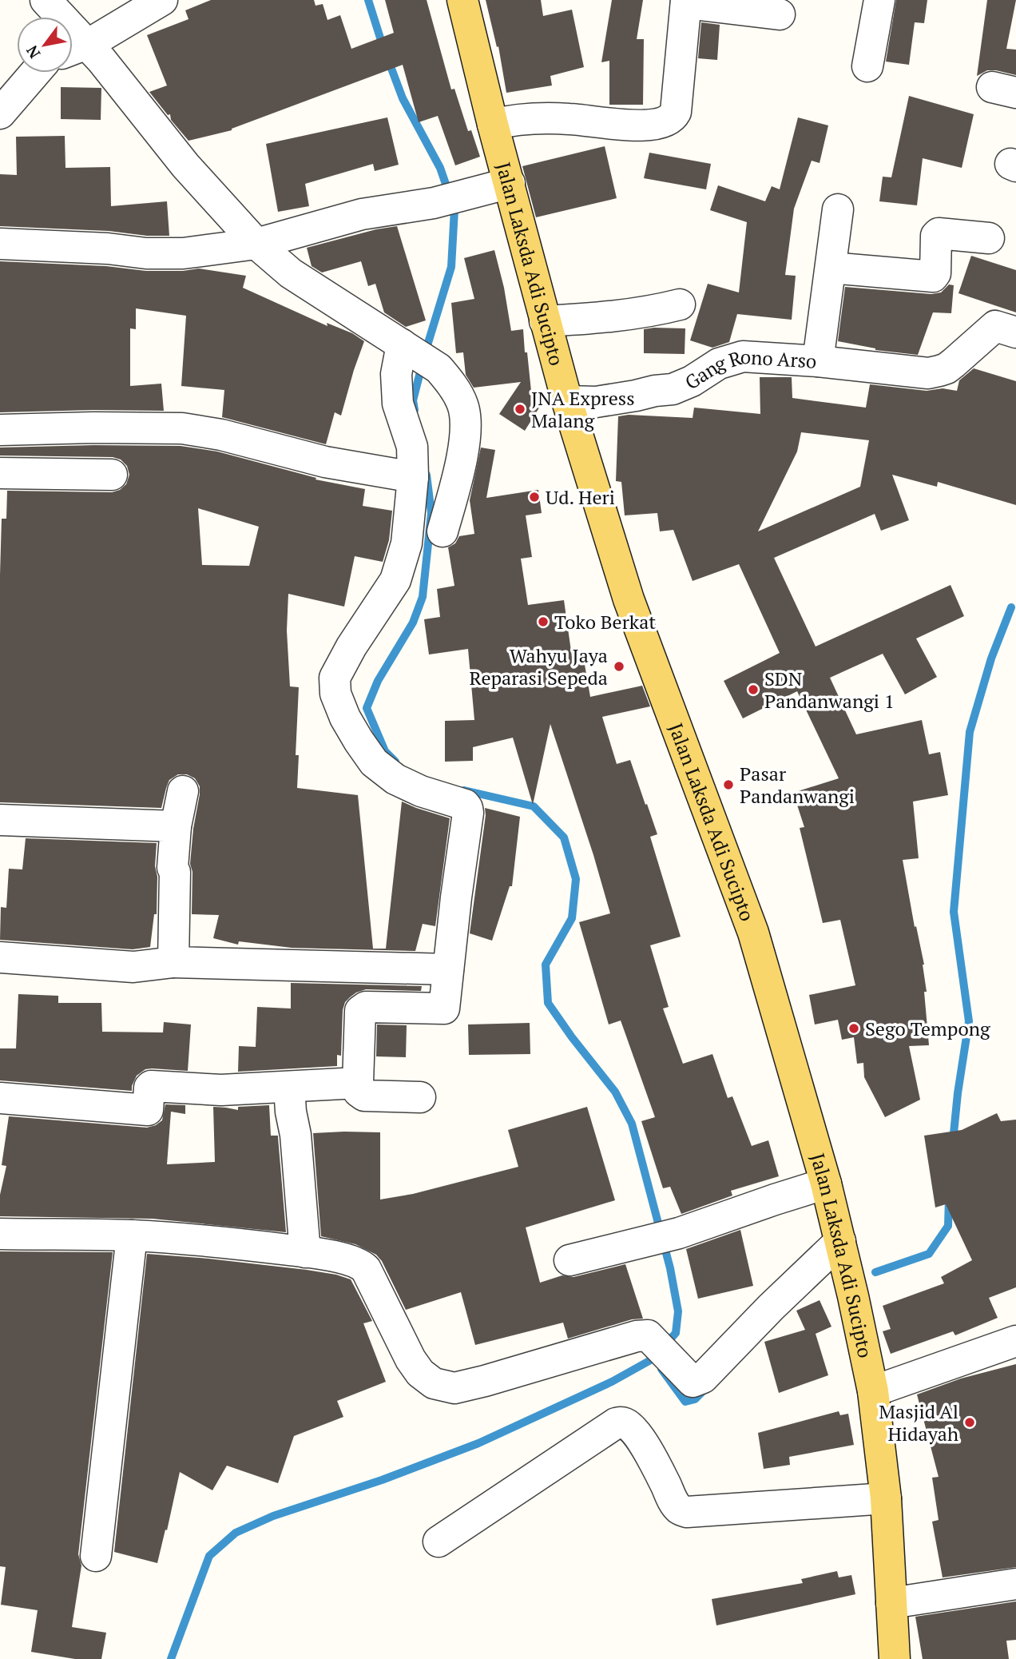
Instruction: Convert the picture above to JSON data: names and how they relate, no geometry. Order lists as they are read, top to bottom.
{
  "streets": {
    "main road": ["Jalan Laksda Adi Sucipto"],
    "street": ["Gang Rono Arso"]
  },
  "crossings": [
    ["Jalan Laksda Adi Sucipto", "Gang Rono Arso"]
  ],
  "places": [
    "JNA Express Malang",
    "Ud. Heri",
    "Toko Berkat",
    "Wahyu Jaya Reparasi Sepeda",
    "SDN Pandanwangi 1",
    "Pasar Pandanwangi",
    "Sego Tempong",
    "Masjid Al Hidayah"
  ],
  "north": "bottom left"
}
